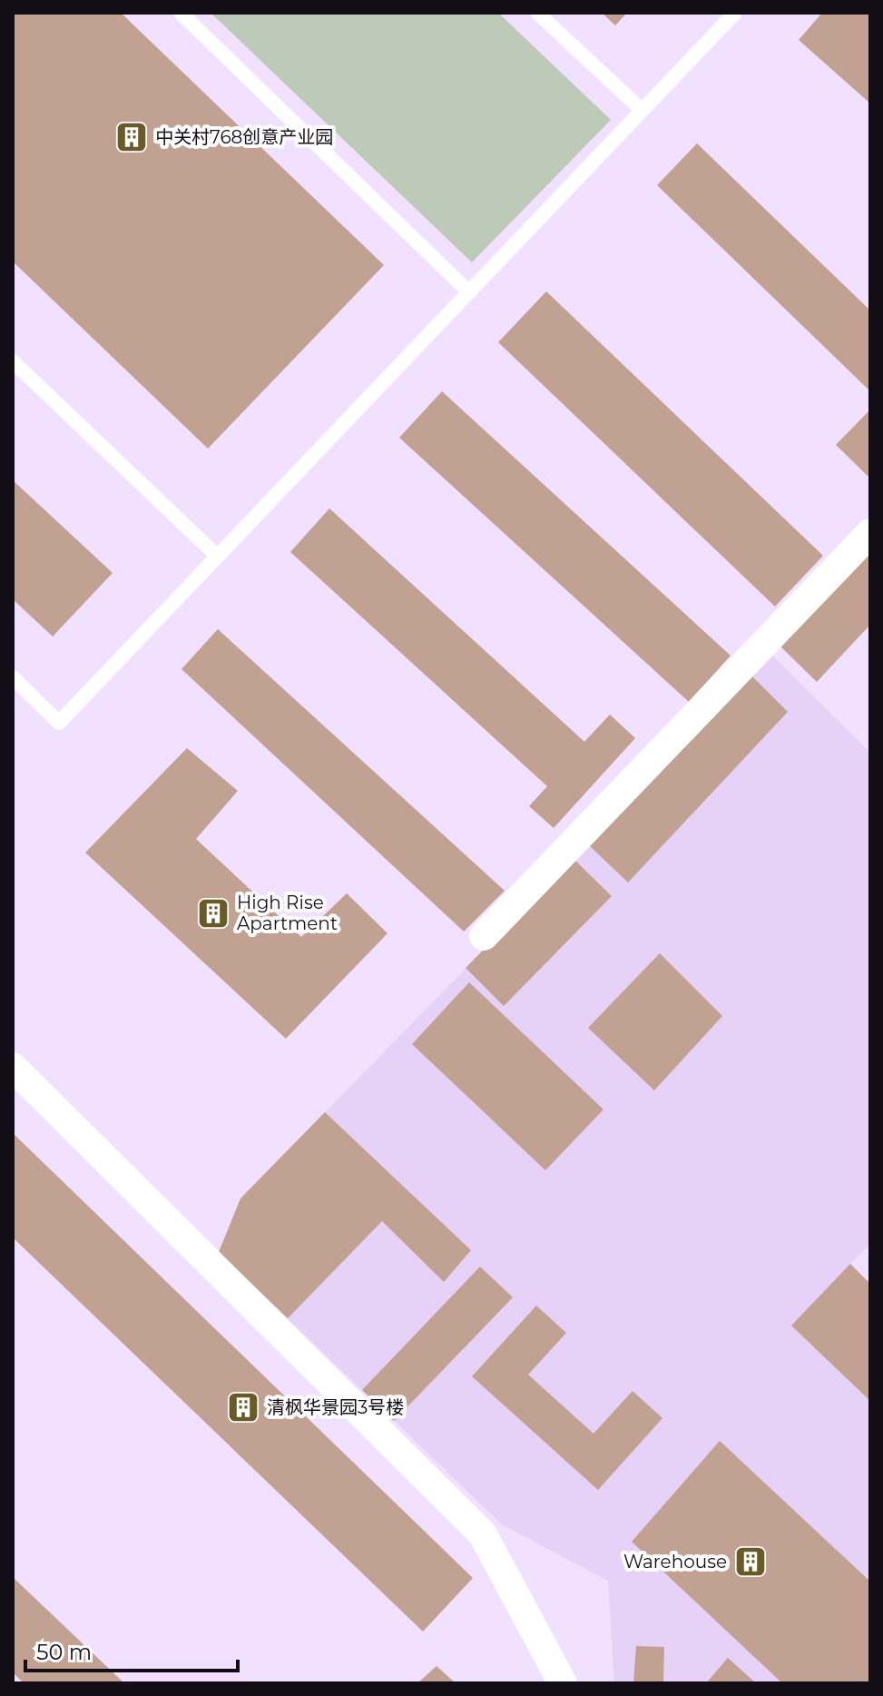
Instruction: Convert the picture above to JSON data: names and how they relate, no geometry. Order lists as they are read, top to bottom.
{
  "places": {
    "building": [
      "中关村768创意产业园",
      "High Rise Apartment",
      "清枫华景园3号楼",
      "Warehouse"
    ]
  },
  "scale_bar": "50 m"
}
